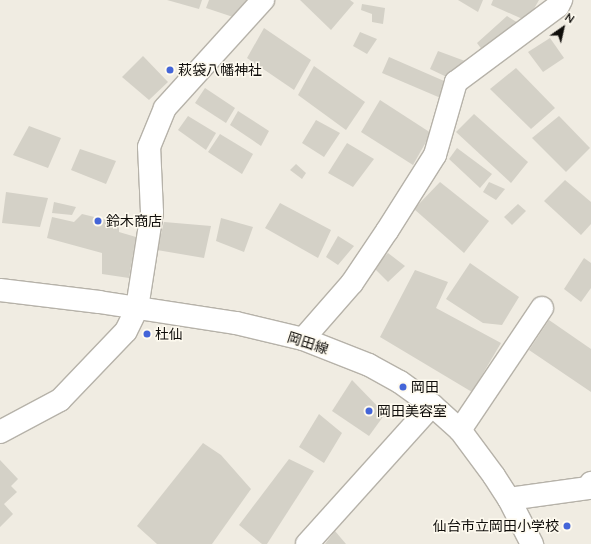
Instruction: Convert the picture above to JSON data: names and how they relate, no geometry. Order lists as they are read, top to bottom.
{
  "streets": {
    "street": ["岡田線"]
  },
  "places": [
    "萩袋八幡神社",
    "鈴木商店",
    "杜仙",
    "岡田",
    "岡田美容室",
    "仙台市立岡田小学校"
  ],
  "north": "top right"
}
